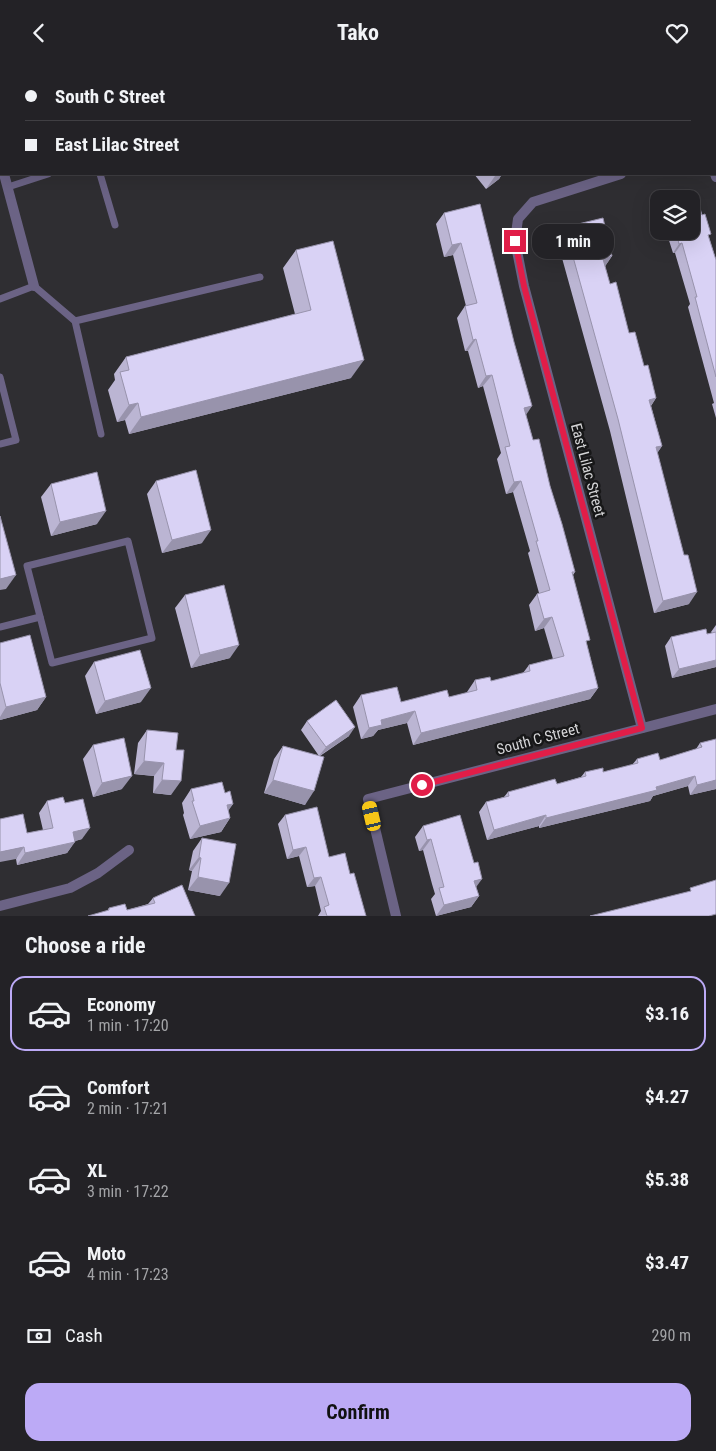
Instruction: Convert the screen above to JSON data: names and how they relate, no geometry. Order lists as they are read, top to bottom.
{
  "streets": {
    "street": ["East Lilac Street", "South C Street"]
  },
  "crossings": [
    ["East Lilac Street", "South C Street"]
  ],
  "page": {
    "header": "Tako",
    "banner": ["South C Street", "East Lilac Street"],
    "bubble": "1 min",
    "heading": "Choose a ride",
    "list": [
      {
        "name": "Economy",
        "note": "1 min · 17:20",
        "value": "$3.16"
      },
      {
        "name": "Comfort",
        "note": "2 min · 17:21",
        "value": "$4.27"
      },
      {
        "name": "XL",
        "note": "3 min · 17:22",
        "value": "$5.38"
      },
      {
        "name": "Moto",
        "note": "4 min · 17:23",
        "value": "$3.47"
      }
    ],
    "pay": ["Cash", "290 m"],
    "buttons": "Confirm"
  }
}
